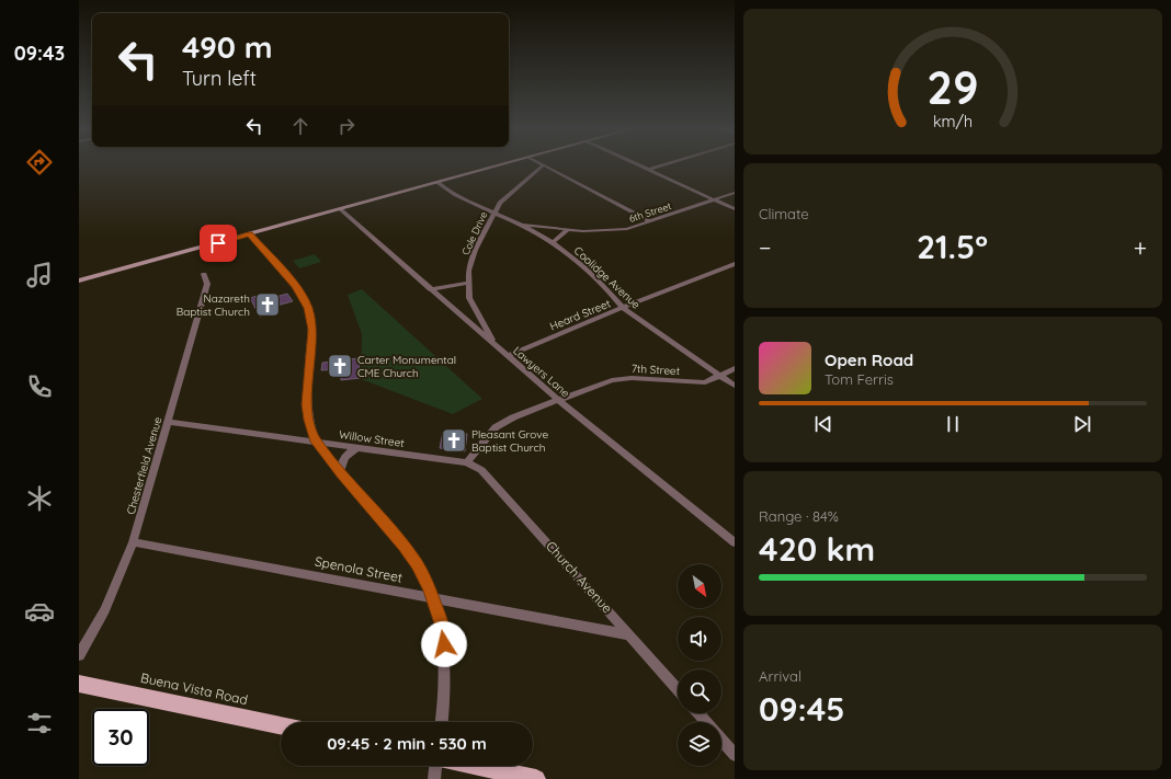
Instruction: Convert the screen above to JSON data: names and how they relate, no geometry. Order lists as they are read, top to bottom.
{
  "streets": {
    "main road": ["Buena Vista Road"],
    "street": [
      "6th Street",
      "Cole Drive",
      "Coolidge Avenue",
      "Heard Street",
      "7th Street",
      "Lawyers Lane",
      "Willow Street",
      "Chesterfield Avenue",
      "Spenola Street",
      "Church Avenue"
    ]
  },
  "crossings": [
    ["6th Street", "Coolidge Avenue"],
    ["Cole Drive", "Coolidge Avenue"],
    ["Cole Drive", "Lawyers Lane"],
    ["Coolidge Avenue", "Heard Street"],
    ["Coolidge Avenue", "7th Street"],
    ["Heard Street", "Lawyers Lane"],
    ["7th Street", "Lawyers Lane"],
    ["7th Street", "Willow Street"],
    ["7th Street", "Church Avenue"],
    ["Willow Street", "Chesterfield Avenue"],
    ["Willow Street", "Church Avenue"],
    ["Chesterfield Avenue", "Spenola Street"],
    ["Spenola Street", "Church Avenue"]
  ],
  "places": {
    "church": ["Nazareth Baptist Church", "Carter Monumental CME Church", "Pleasant Grove Baptist Church"]
  },
  "north": "bottom right",
  "page": {
    "tabs": "09:43",
    "turn": ["490 m", "Turn left"],
    "tile": [
      "Climate",
      ["Range · 84%", "420 km"],
      ["Arrival", "09:45"]
    ],
    "heat": ["−", "21.5°", "+"],
    "song": ["Open Road", "Tom Ferris"],
    "limit": "30",
    "trip": "09:45 · 2 min · 530 m",
    "gauge": ["29", "km/h"]
  }
}
